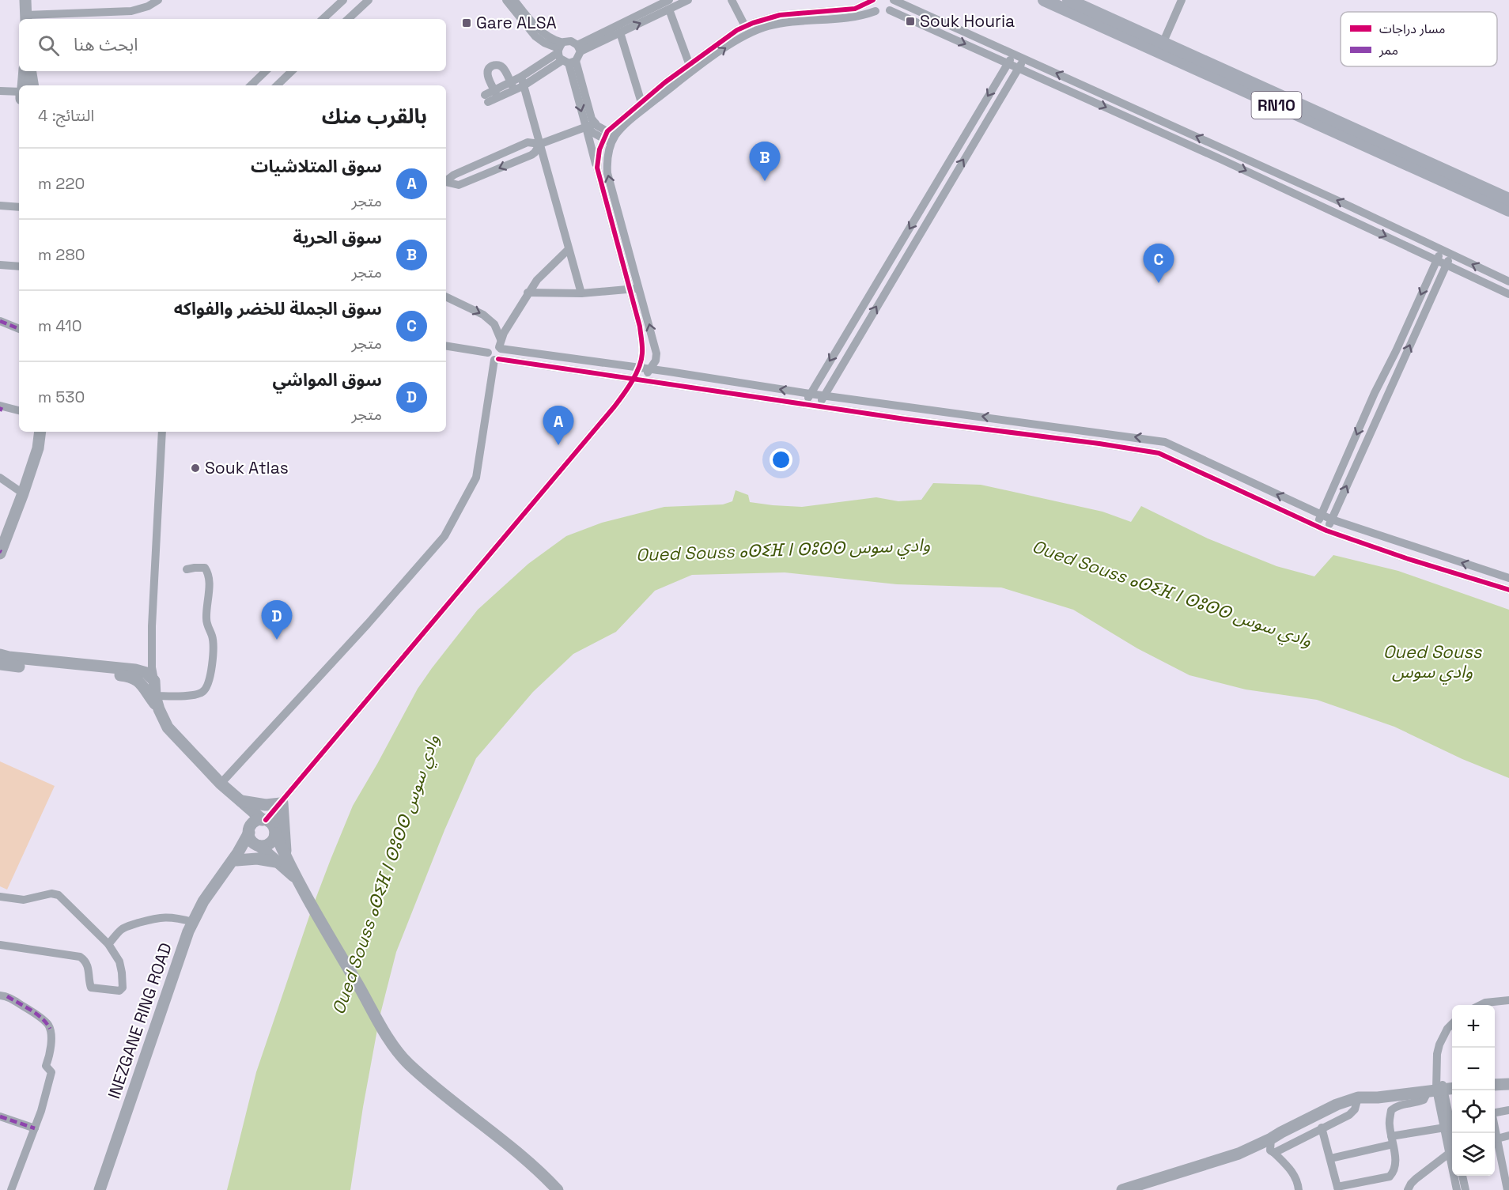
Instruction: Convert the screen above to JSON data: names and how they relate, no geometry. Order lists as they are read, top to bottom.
{
  "streets": {
    "main road": ["RN10"],
    "street": ["INEZGANE RING ROAD"]
  },
  "water": ["Oued Souss ⴰⵙⵉⴼ ⵏ ⵙⵓⵙⵙ وادي سوس", "Oued Souss وادي سوس"],
  "places": {
    "transit": ["Souk Houria", "Gare ALSA"],
    "other": ["Souk Atlas"]
  },
  "legend": ["مسار دراجات", "ممر"],
  "page": {
    "search": "ابحث هنا",
    "heading": ["بالقرب منك", "النتائج: 4"],
    "pins": [
      "B",
      "C",
      "A",
      "D"
    ],
    "list": [
      {
        "mark": "A",
        "name": "سوق المتلاشيات",
        "note": "متجر",
        "value": "220 m"
      },
      {
        "mark": "B",
        "name": "سوق الحرية",
        "note": "متجر",
        "value": "280 m"
      },
      {
        "mark": "C",
        "name": "سوق الجملة للخضر والفواكه",
        "note": "متجر",
        "value": "410 m"
      },
      {
        "mark": "D",
        "name": "سوق المواشي",
        "note": "متجر",
        "value": "530 m"
      }
    ],
    "map_buttons": ["+", "−"]
  }
}
